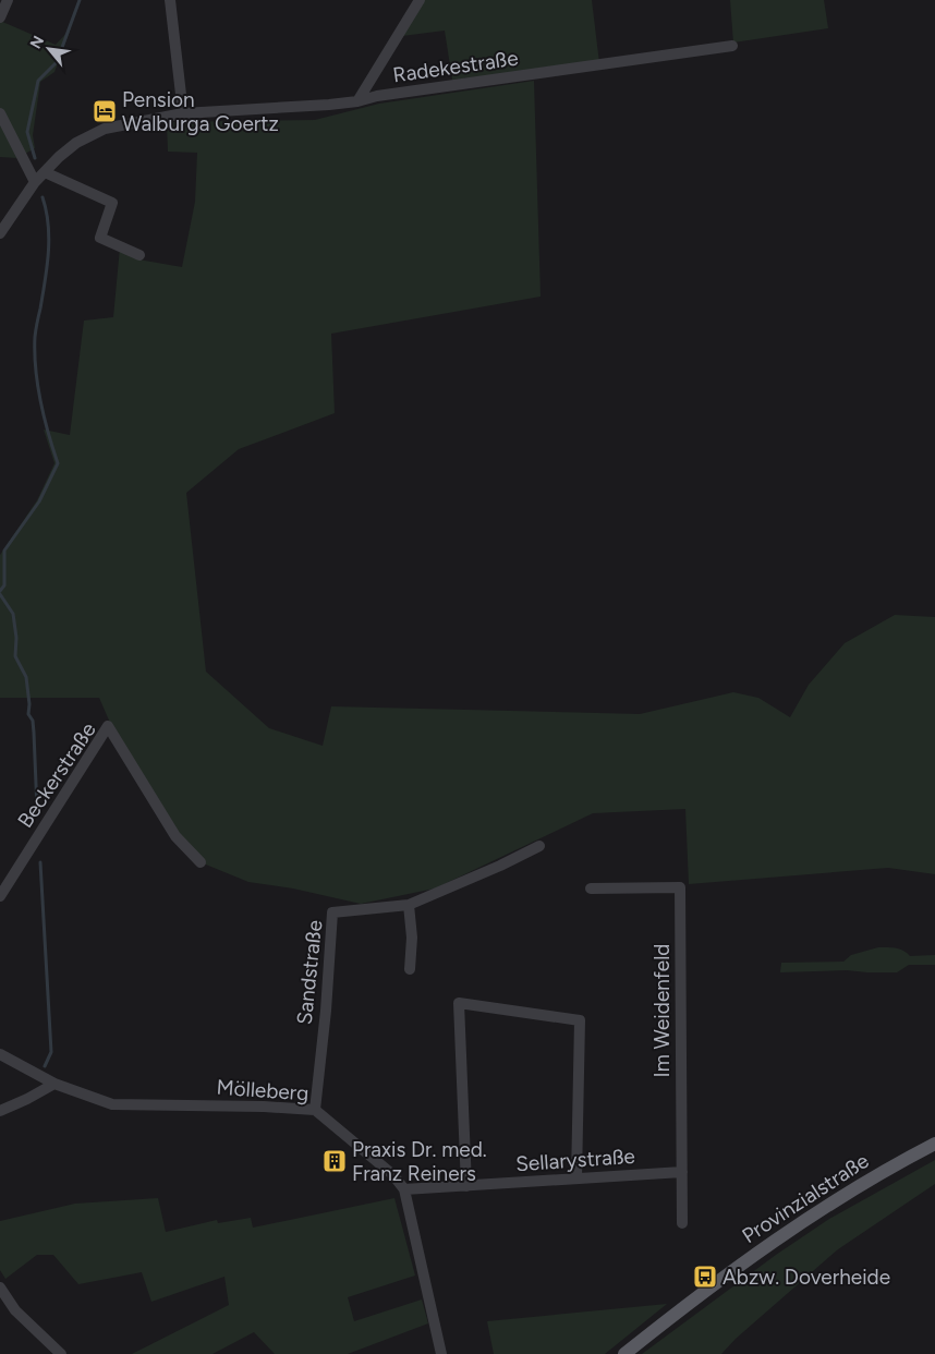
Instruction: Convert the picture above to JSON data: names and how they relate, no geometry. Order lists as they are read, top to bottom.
{
  "streets": {
    "main road": ["Provinzialstraße"],
    "street": [
      "Radekestraße",
      "Beckerstraße",
      "Sandstraße",
      "Im Weidenfeld",
      "Mölleberg",
      "Sellarystraße"
    ]
  },
  "crossings": [
    ["Sandstraße", "Mölleberg"],
    ["Im Weidenfeld", "Sellarystraße"],
    ["Mölleberg", "Sellarystraße"]
  ],
  "places": {
    "hotel": ["Pension Walburga Goertz"],
    "building": ["Praxis Dr. med. Franz Reiners"],
    "bus stop": ["Abzw. Doverheide"]
  },
  "north": "top left"
}
